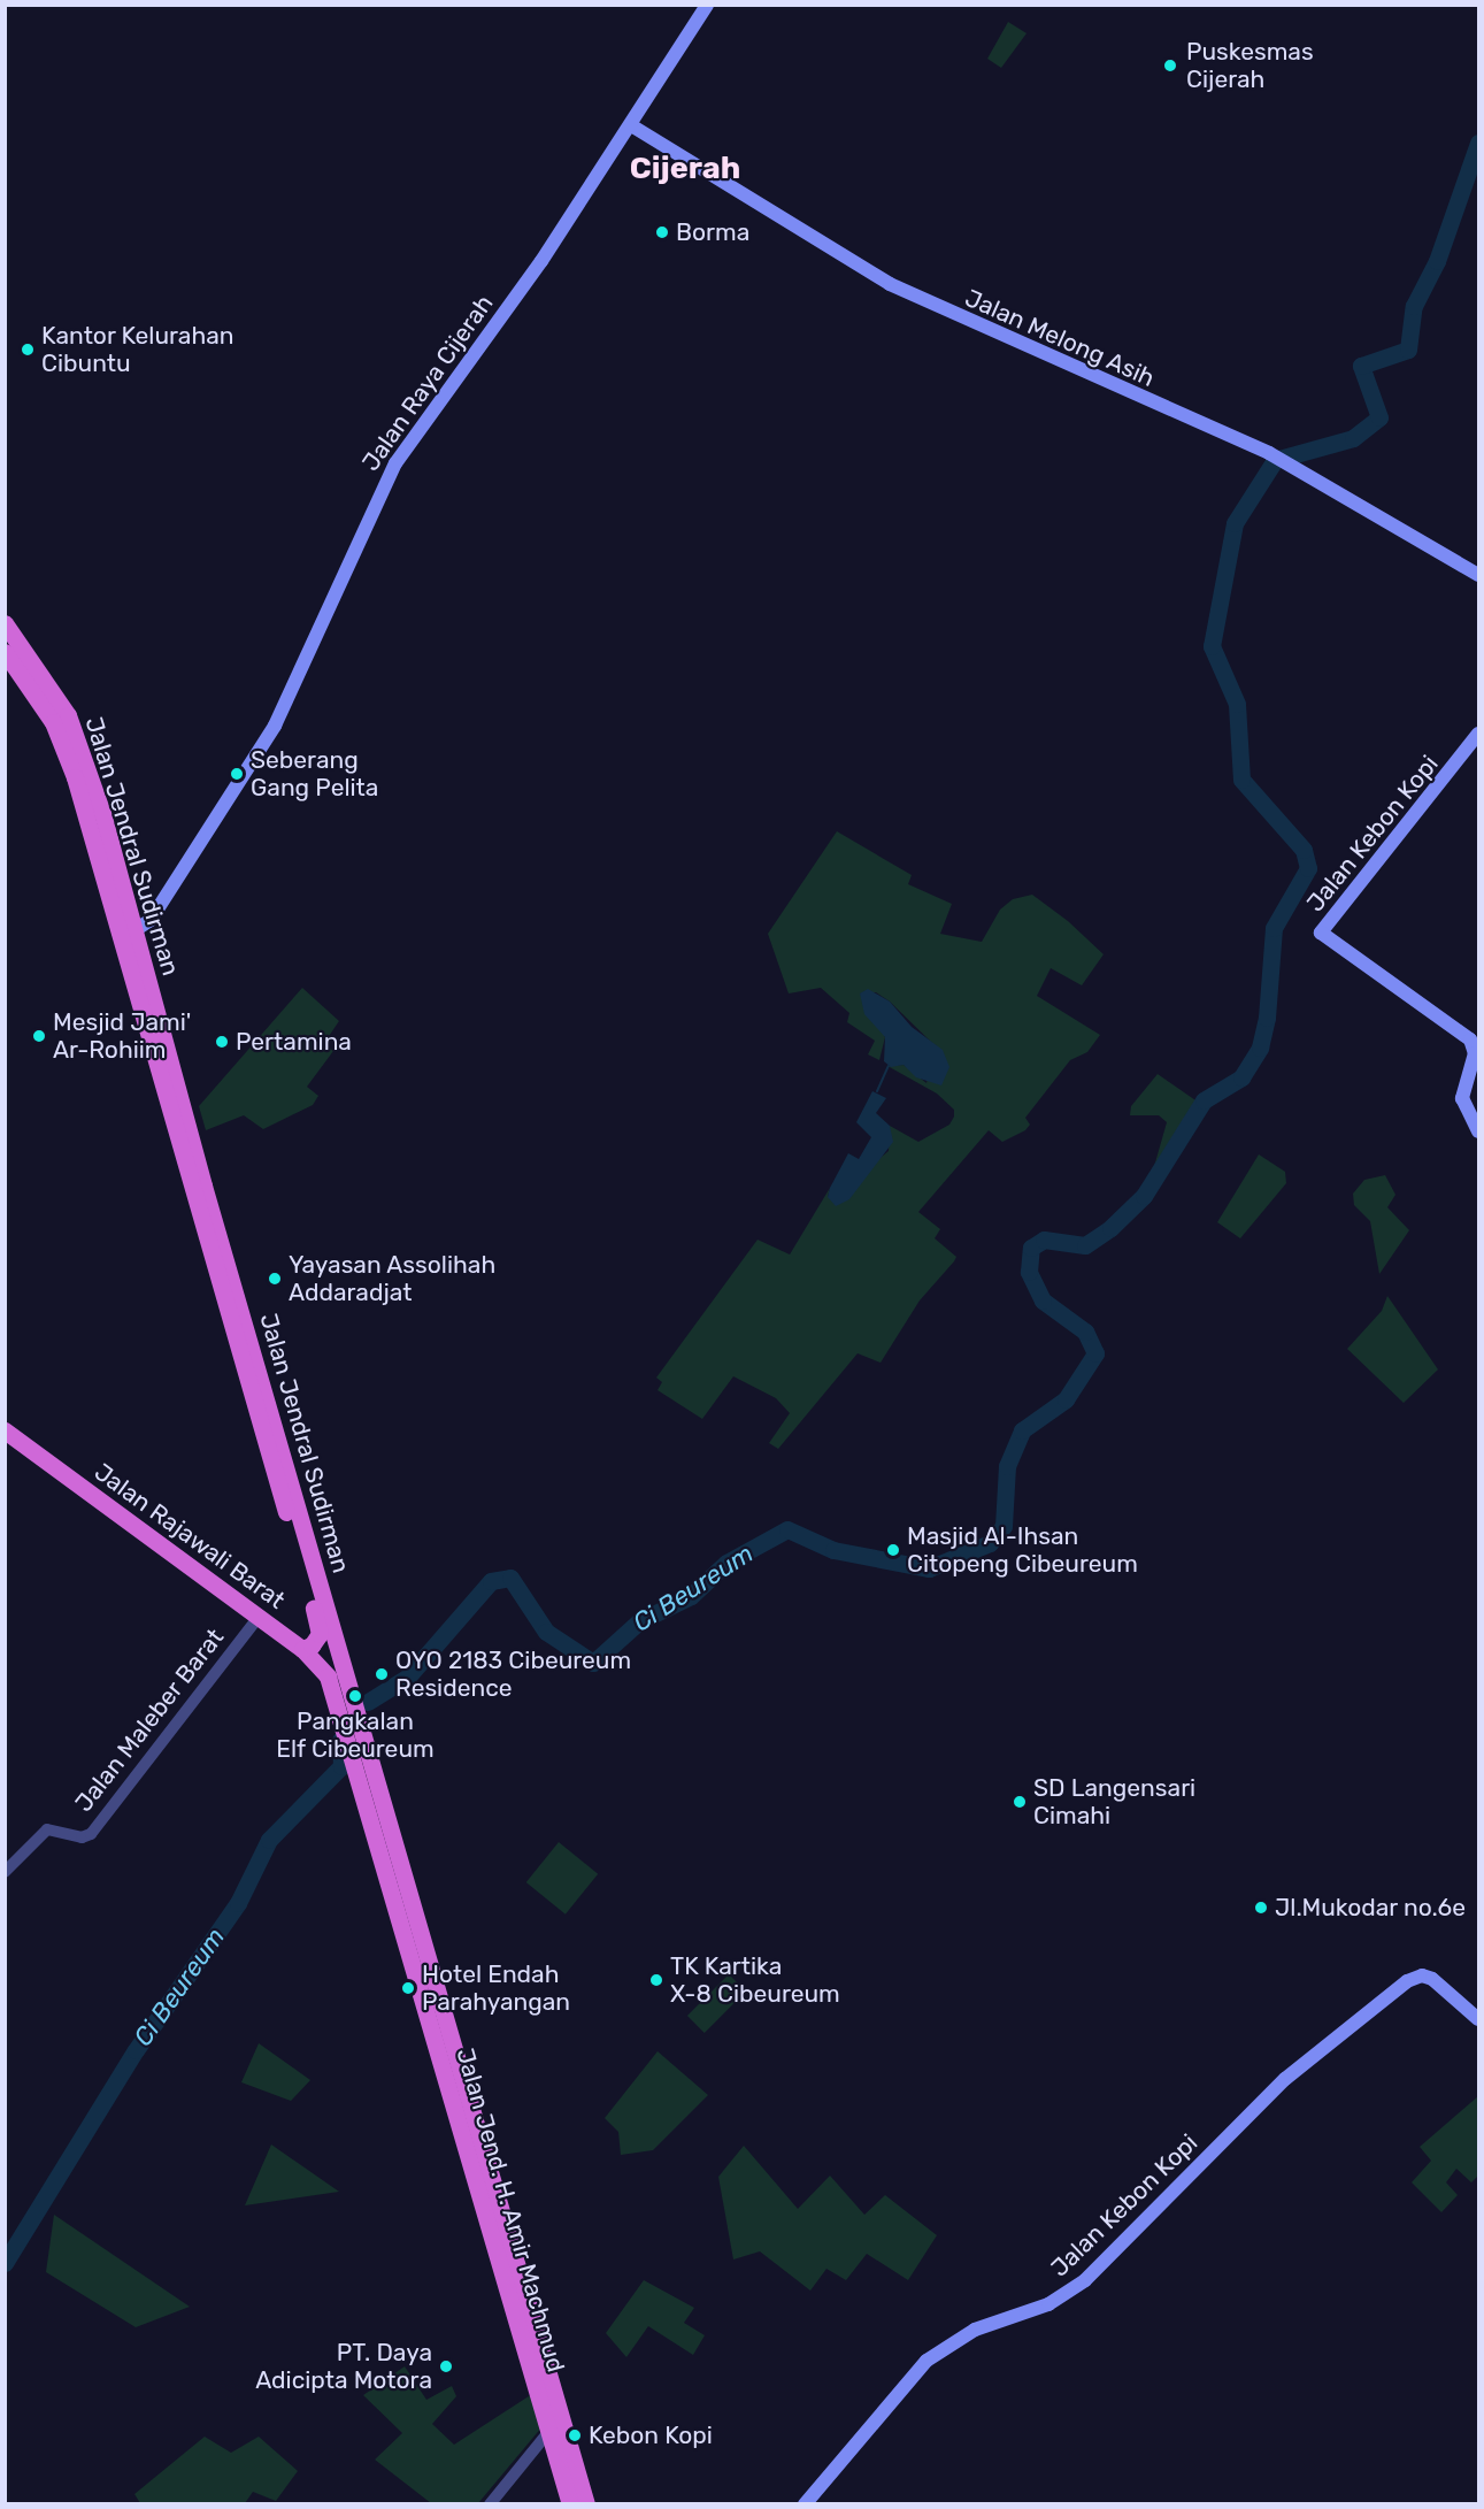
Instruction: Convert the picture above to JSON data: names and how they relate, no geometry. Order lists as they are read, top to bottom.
{
  "streets": {
    "highway": ["Jalan Jendral Sudirman", "Jalan Rajawali Barat", "Jalan Jend. H. Amir Machmud"],
    "main road": ["Jalan Melong Asih", "Jalan Raya Cijerah", "Jalan Kebon Kopi"],
    "street": ["Jalan Maleber Barat"]
  },
  "crossings": [
    ["Jalan Melong Asih", "Jalan Raya Cijerah"],
    ["Jalan Raya Cijerah", "Jalan Jendral Sudirman"],
    ["Jalan Jendral Sudirman", "Jalan Rajawali Barat"],
    ["Jalan Jendral Sudirman", "Jalan Jend. H. Amir Machmud"],
    ["Jalan Rajawali Barat", "Jalan Maleber Barat"],
    ["Jalan Rajawali Barat", "Jalan Jend. H. Amir Machmud"]
  ],
  "districts": ["Cijerah"],
  "water": ["Ci Beureum"],
  "places": [
    "Puskesmas Cijerah",
    "Borma",
    "Kantor Kelurahan Cibuntu",
    "Seberang Gang Pelita",
    "Mesjid Jami' Ar-Rohiim",
    "Pertamina",
    "Yayasan Assolihah Addaradjat",
    "Masjid Al-Ihsan Citopeng Cibeureum",
    "OYO 2183 Cibeureum Residence",
    "Pangkalan Elf Cibeureum",
    "SD Langensari Cimahi",
    "Jl.Mukodar no.6e",
    "TK Kartika X-8 Cibeureum",
    "Hotel Endah Parahyangan",
    "PT. Daya Adicipta Motora",
    "Kebon Kopi"
  ]
}
